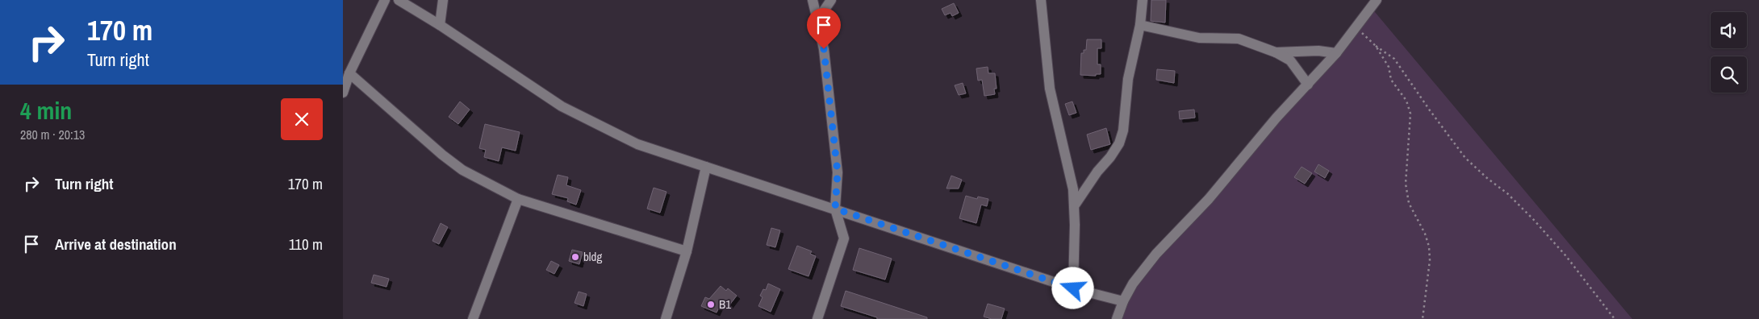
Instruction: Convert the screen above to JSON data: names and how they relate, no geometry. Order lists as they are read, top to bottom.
{
  "places": ["bldg", "B1"],
  "page": {
    "turn": ["170 m", "Turn right"],
    "heading": ["4 min", "280 m · 20:13"],
    "list": [
      {
        "name": "Turn right",
        "value": "170 m"
      },
      {
        "name": "Arrive at destination",
        "value": "110 m"
      }
    ]
  }
}
